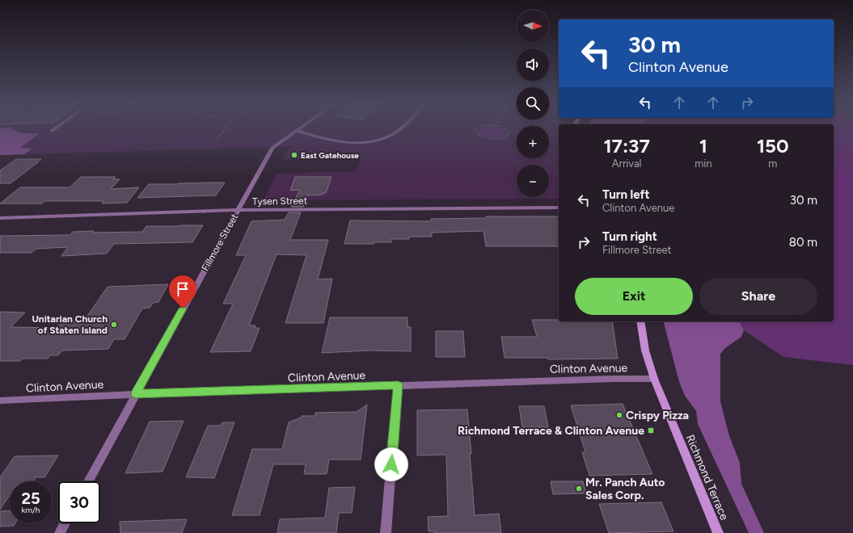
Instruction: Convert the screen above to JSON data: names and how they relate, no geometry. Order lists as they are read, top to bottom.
{
  "streets": {
    "main road": ["Richmond Terrace"],
    "street": ["Tysen Street", "Fillmore Street", "Clinton Avenue"]
  },
  "crossings": [
    ["Tysen Street", "Fillmore Street"],
    ["Fillmore Street", "Clinton Avenue"],
    ["Clinton Avenue", "Richmond Terrace"]
  ],
  "places": {
    "other": [
      "East Gatehouse",
      "Unitarian Church of Staten Island",
      "Crispy Pizza",
      "Mr. Panch Auto Sales Corp."
    ],
    "transit": ["Richmond Terrace & Clinton Avenue"]
  },
  "north": "right",
  "page": {
    "map_buttons": ["+", "−"],
    "turn": ["30 m", "Clinton Avenue"],
    "eta": [
      "17:37",
      "Arrival",
      "1",
      "min",
      "150",
      "m"
    ],
    "list": [
      {
        "name": "Turn left",
        "note": "Clinton Avenue",
        "value": "30 m"
      },
      {
        "name": "Turn right",
        "note": "Fillmore Street",
        "value": "80 m"
      }
    ],
    "buttons": ["Exit", "Share"],
    "speed": "25 km/h",
    "limit": "30"
  }
}
